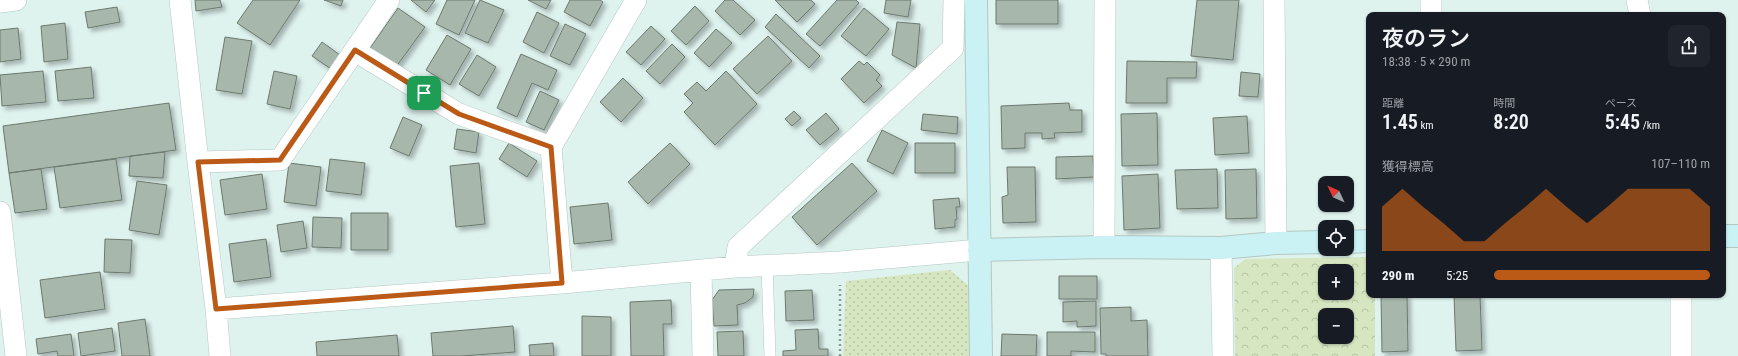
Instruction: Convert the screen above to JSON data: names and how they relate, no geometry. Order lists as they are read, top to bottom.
{
  "north": "top left",
  "page": {
    "heading": ["夜のラン", "18:38 · 5 × 290 m"],
    "stats": [
      ["距離", "1.45 km"],
      ["時間", "8:20"],
      ["ペース", "5:45 /km"]
    ],
    "chart": ["獲得標高", "107–110 m"],
    "map_buttons": ["+", "−"],
    "list": [
      {
        "name": "290 m",
        "note": "5:25"
      }
    ]
  }
}
